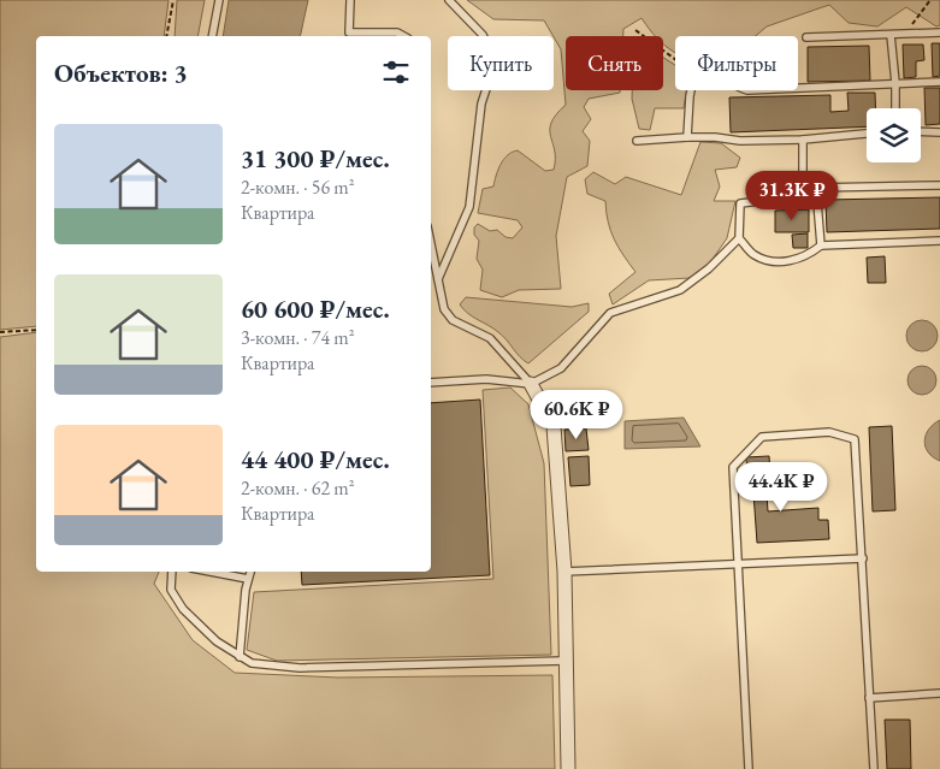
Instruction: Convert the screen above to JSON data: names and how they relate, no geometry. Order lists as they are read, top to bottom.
{
  "page": {
    "chip": ["Купить", "Снять", "Фильтры"],
    "heading": "Объектов: 3",
    "list": [
      {
        "name": "31 300 ₽/мес.",
        "note": "2-комн. · 56 m² · Квартира"
      },
      {
        "name": "60 600 ₽/мес.",
        "note": "3-комн. · 74 m² · Квартира"
      },
      {
        "name": "44 400 ₽/мес.",
        "note": "2-комн. · 62 m² · Квартира"
      }
    ],
    "price": ["31.3K ₽", "60.6K ₽", "44.4K ₽"]
  }
}
